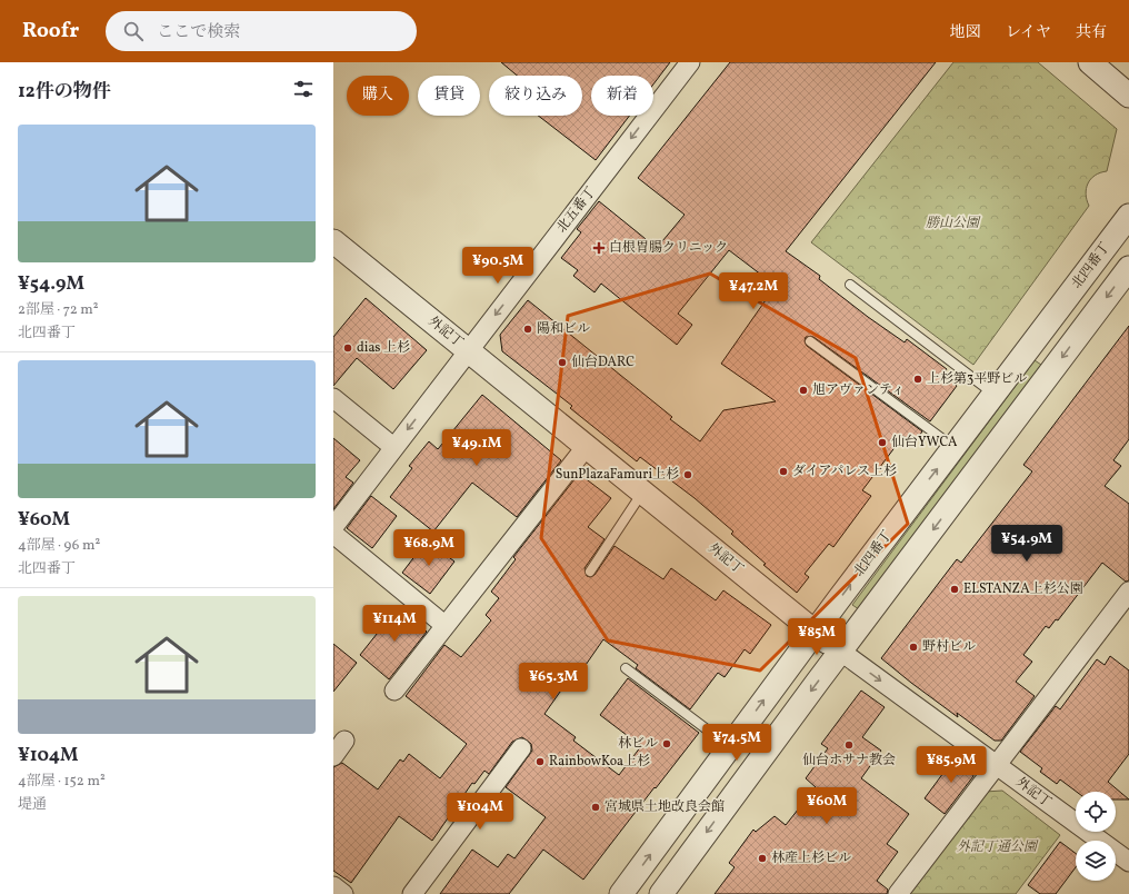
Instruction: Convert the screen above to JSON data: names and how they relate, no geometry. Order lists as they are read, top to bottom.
{
  "streets": {
    "street": ["北五番丁", "北四番丁", "外記丁"]
  },
  "crossings": [
    ["北五番丁", "外記丁"],
    ["北四番丁", "外記丁"]
  ],
  "one_way": ["北五番丁"],
  "parks": ["勝山公園", "外記丁通公園"],
  "places": {
    "health": ["白根胃腸クリニック"],
    "other": [
      "陽和ビル",
      "dias 上杉",
      "仙台DARC",
      "上杉第3平野ビル",
      "旭アヴァンティ",
      "仙台YWCA",
      "ダイアパレス上杉",
      "SunPlazaFamuri上杉",
      "ELSTANZA上杉公園",
      "野村ビル",
      "林ビル",
      "仙台ホサナ教会",
      "RainbowKoa上杉",
      "宮城県土地改良会館",
      "林産上杉ビル"
    ]
  },
  "page": {
    "header": "Roofr",
    "search": "ここで検索",
    "nav": ["地図", "レイヤ", "共有"],
    "heading": "12件の物件",
    "chip": [
      "購入",
      "賃貸",
      "絞り込み",
      "新着"
    ],
    "list": [
      {
        "name": "¥54.9M",
        "note": "2部屋 · 72 m² · 北四番丁"
      },
      {
        "name": "¥60M",
        "note": "4部屋 · 96 m² · 北四番丁"
      },
      {
        "name": "¥104M",
        "note": "4部屋 · 152 m² · 堤通"
      }
    ],
    "price": [
      "¥90.5M",
      "¥47.2M",
      "¥49.1M",
      "¥54.9M",
      "¥68.9M",
      "¥114M",
      "¥85M",
      "¥65.3M",
      "¥74.5M",
      "¥85.9M",
      "¥60M",
      "¥104M"
    ]
  }
}
